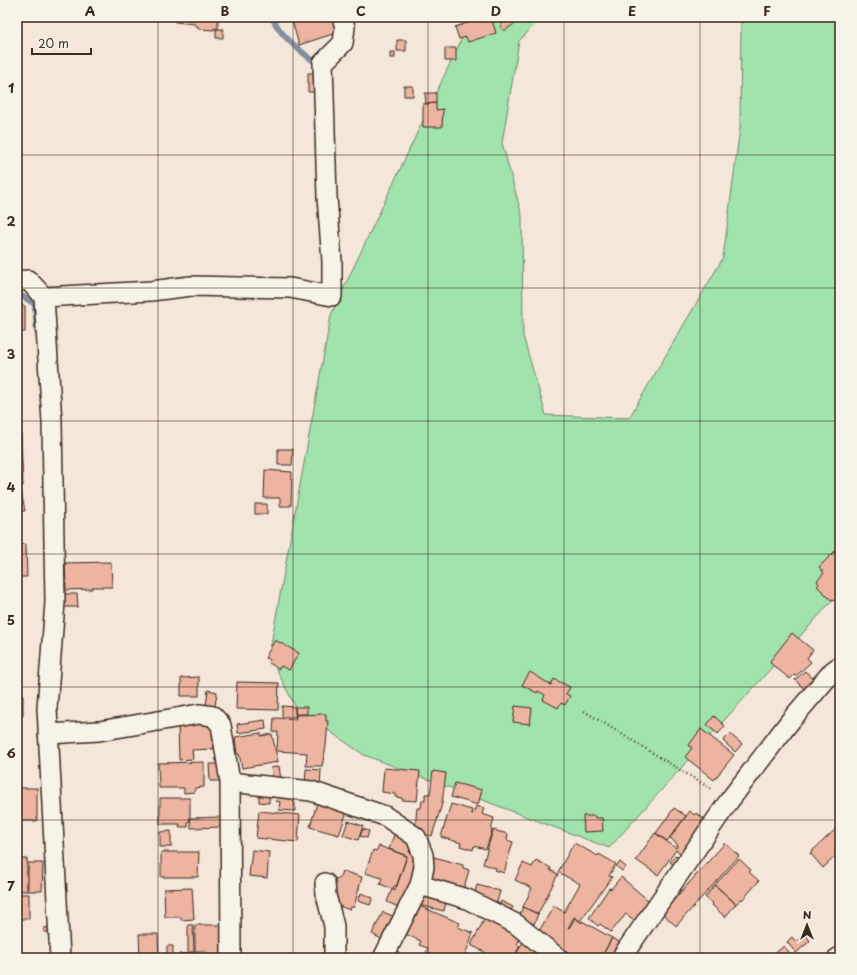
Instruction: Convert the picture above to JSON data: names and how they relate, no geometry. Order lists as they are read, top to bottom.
{
  "scale_bar": "20 m",
  "north": "top",
  "grid": {
    "columns": [
      "A",
      "B",
      "C",
      "D",
      "E",
      "F"
    ],
    "rows": [
      "1",
      "2",
      "3",
      "4",
      "5",
      "6",
      "7"
    ]
  }
}
